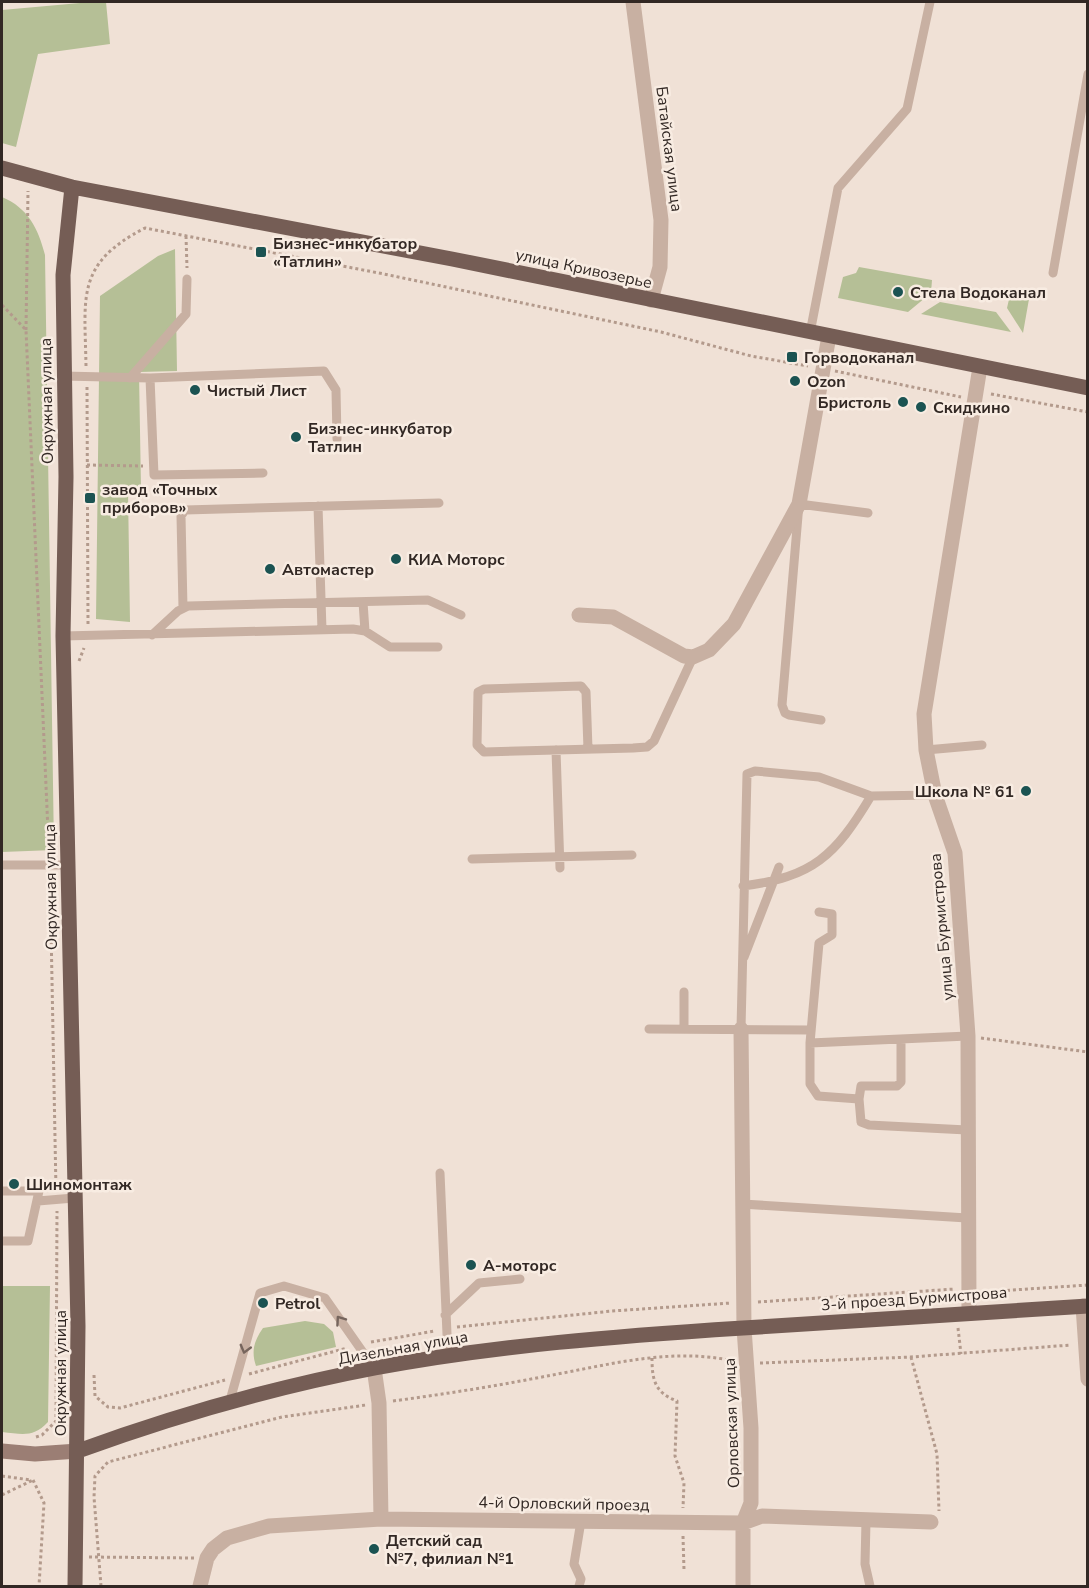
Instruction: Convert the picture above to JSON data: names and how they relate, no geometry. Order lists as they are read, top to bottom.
{
  "streets": {
    "main road": [
      "улица Кривозерье",
      "Окружная улица",
      "3-й проезд Бурмистрова",
      "Дизельная улица"
    ],
    "street": [
      "Батайская улица",
      "улица Бурмистрова",
      "Орловская улица",
      "4-й Орловский проезд"
    ]
  },
  "crossings": [
    ["Батайская улица", "улица Кривозерье"],
    ["улица Кривозерье", "Окружная улица"],
    ["улица Кривозерье", "улица Бурмистрова"],
    ["Окружная улица", "Дизельная улица"],
    ["улица Бурмистрова", "3-й проезд Бурмистрова"],
    ["3-й проезд Бурмистрова", "Дизельная улица"],
    ["3-й проезд Бурмистрова", "Орловская улица"],
    ["Дизельная улица", "Орловская улица"],
    ["Орловская улица", "4-й Орловский проезд"]
  ],
  "places": {
    "transit": ["Бизнес-инкубатор «Татлин»", "Горводоканал", "завод «Точных приборов»"],
    "other": [
      "Стела Водоканал",
      "Ozon",
      "Чистый Лист",
      "Бристоль",
      "Скидкино",
      "Бизнес-инкубатор Татлин",
      "КИА Моторс",
      "Автомастер",
      "Школа № 61",
      "Шиномонтаж",
      "А-моторс",
      "Petrol",
      "Детский сад №7, филиал №1"
    ]
  }
}
